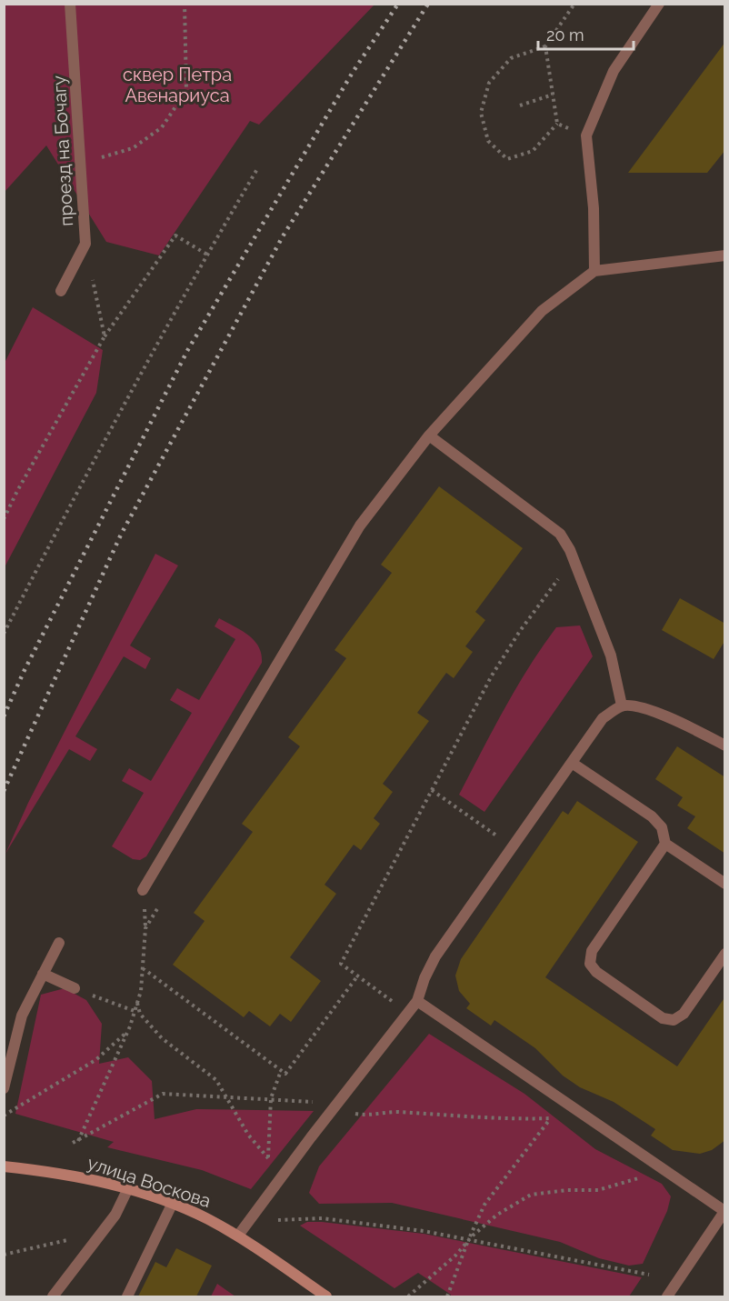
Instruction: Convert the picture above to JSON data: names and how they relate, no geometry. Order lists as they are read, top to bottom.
{
  "streets": {
    "main road": ["улица Воскова"],
    "street": ["проезд на Бочагу"]
  },
  "parks": ["сквер Петра Авенариуса"],
  "scale_bar": "20 m"
}
